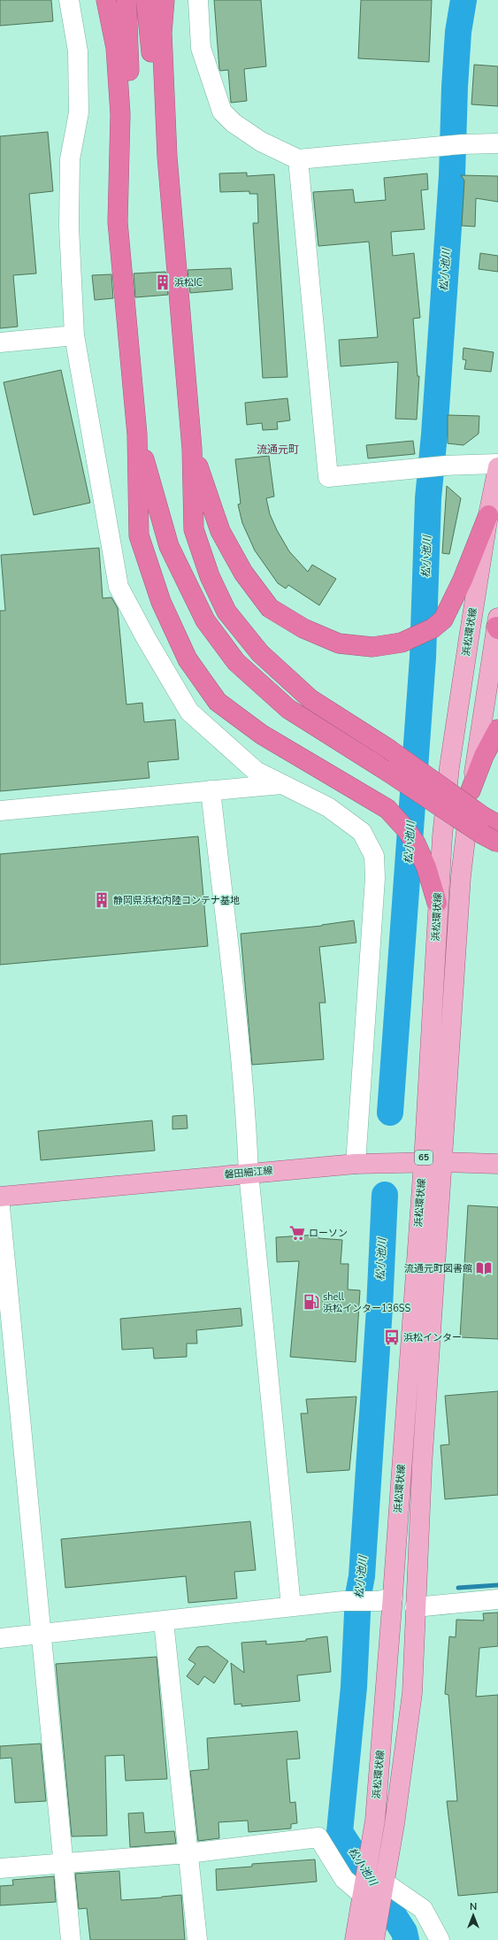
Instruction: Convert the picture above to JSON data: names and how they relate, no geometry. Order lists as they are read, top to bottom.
{
  "streets": {
    "main road": ["浜松環状線", "65", "磐田細江線"]
  },
  "crossings": [
    ["浜松環状線", "磐田細江線"]
  ],
  "districts": ["流通元町"],
  "water": ["松小池川"],
  "places": {
    "building": ["浜松IC", "静岡県浜松内陸コンテナ基地"],
    "supermarket": ["ローソン"],
    "library": ["流通元町図書館"],
    "fuel station": ["shell 浜松インター136SS"],
    "bus stop": ["浜松インター"]
  },
  "north": "top"
}
